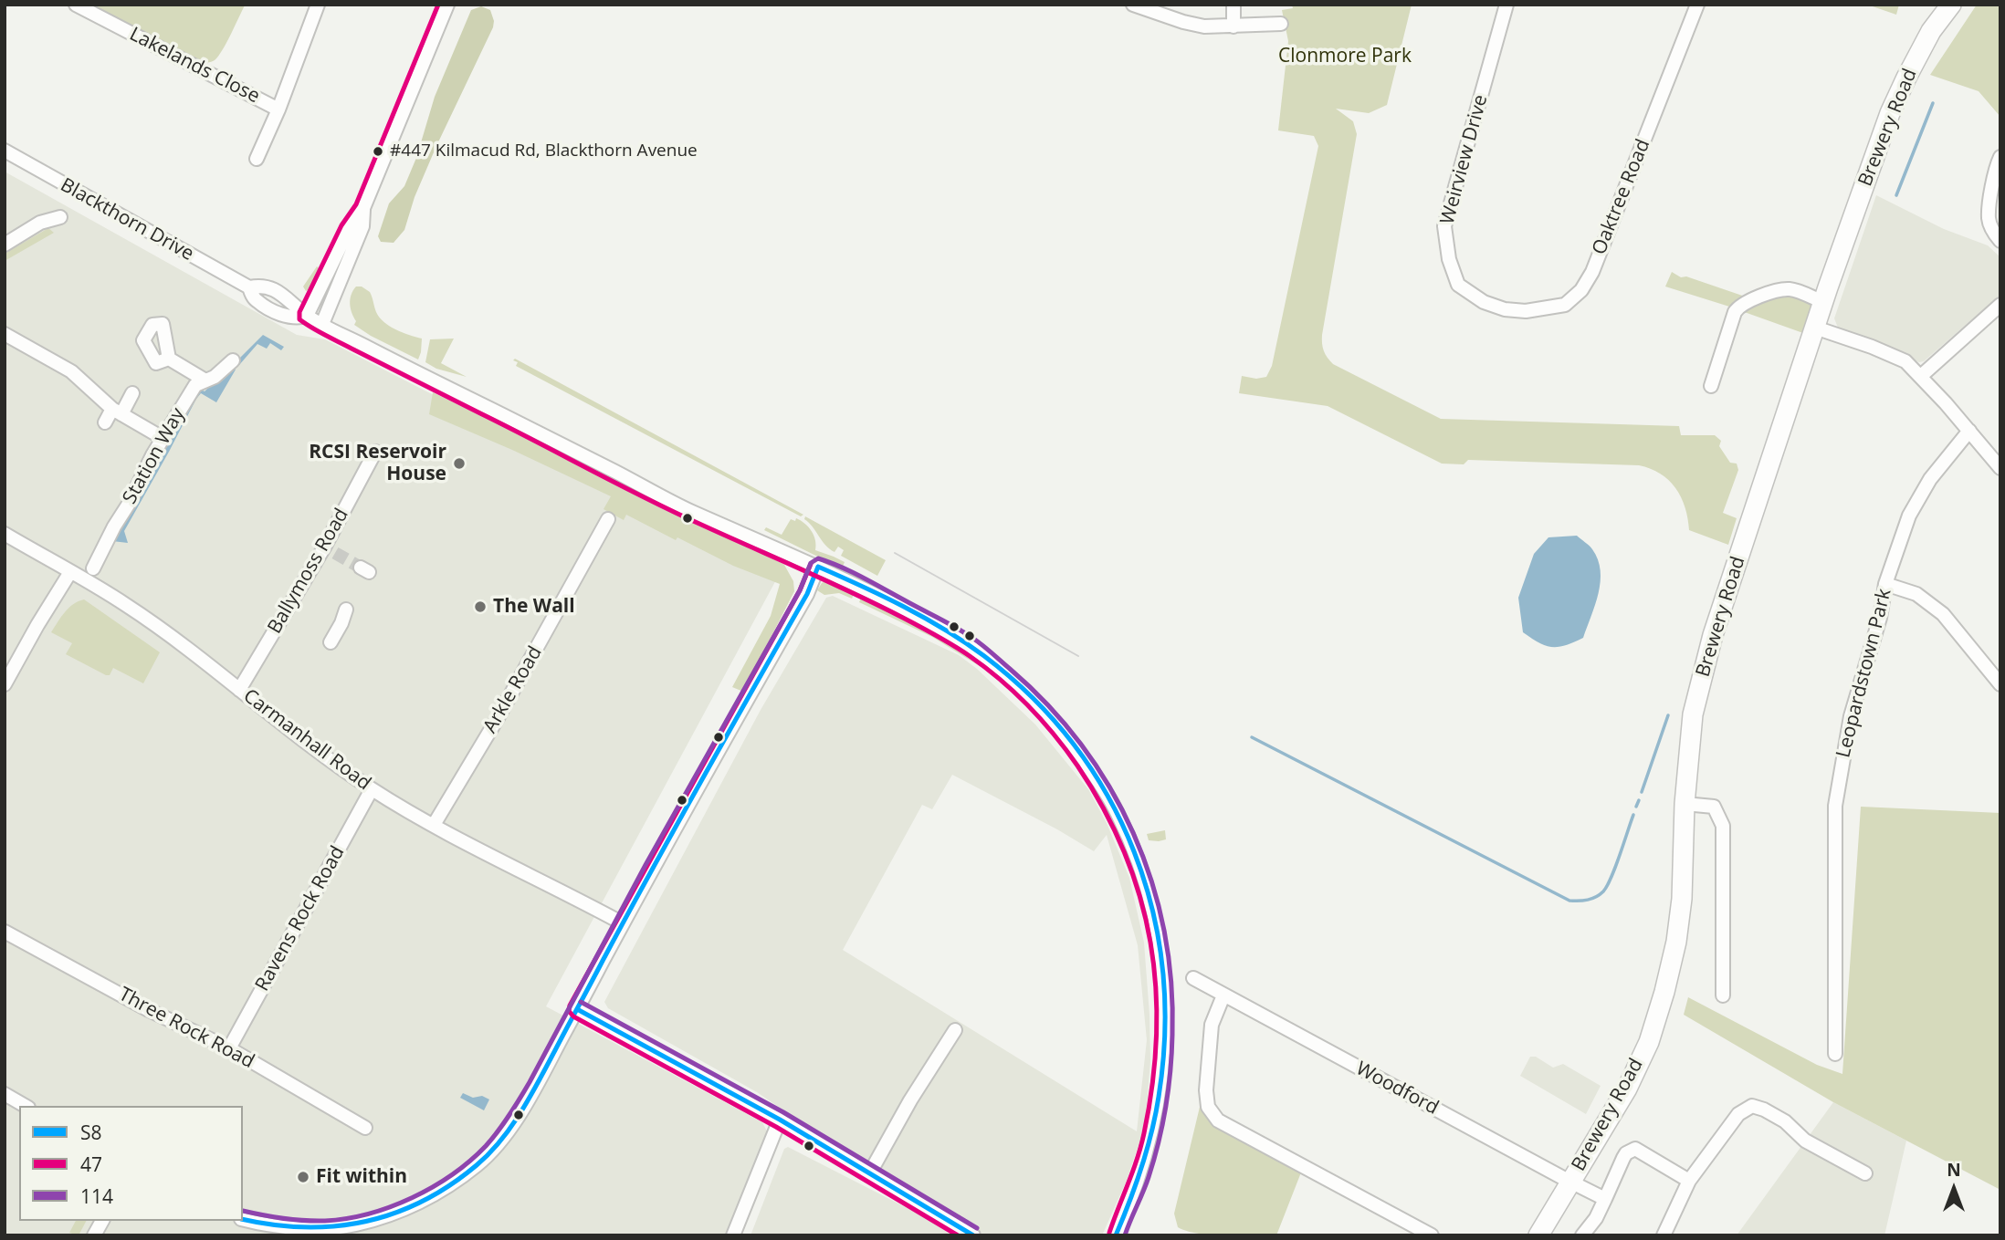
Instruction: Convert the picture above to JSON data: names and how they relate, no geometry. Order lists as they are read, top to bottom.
{
  "streets": {
    "highway": ["Brewery Road"],
    "street": [
      "Lakelands Close",
      "Weirview Drive",
      "Oaktree Road",
      "Blackthorn Drive",
      "Station Way",
      "Ballymoss Road",
      "Leopardstown Park",
      "Arkle Road",
      "Carmanhall Road",
      "Ravens Rock Road",
      "Three Rock Road",
      "Woodford"
    ]
  },
  "crossings": [
    ["Brewery Road", "Woodford"],
    ["Weirview Drive", "Oaktree Road"],
    ["Ballymoss Road", "Carmanhall Road"],
    ["Arkle Road", "Carmanhall Road"],
    ["Carmanhall Road", "Ravens Rock Road"],
    ["Ravens Rock Road", "Three Rock Road"]
  ],
  "parks": ["Clonmore Park"],
  "places": [
    "#447 Kilmacud Rd, Blackthorn Avenue",
    "RCSI Reservoir House",
    "The Wall",
    "Fit within"
  ],
  "lines": ["transit line 47", "transit line 114", "transit line S8"],
  "legend": ["S8", "47", "114"],
  "north": "top"
}
